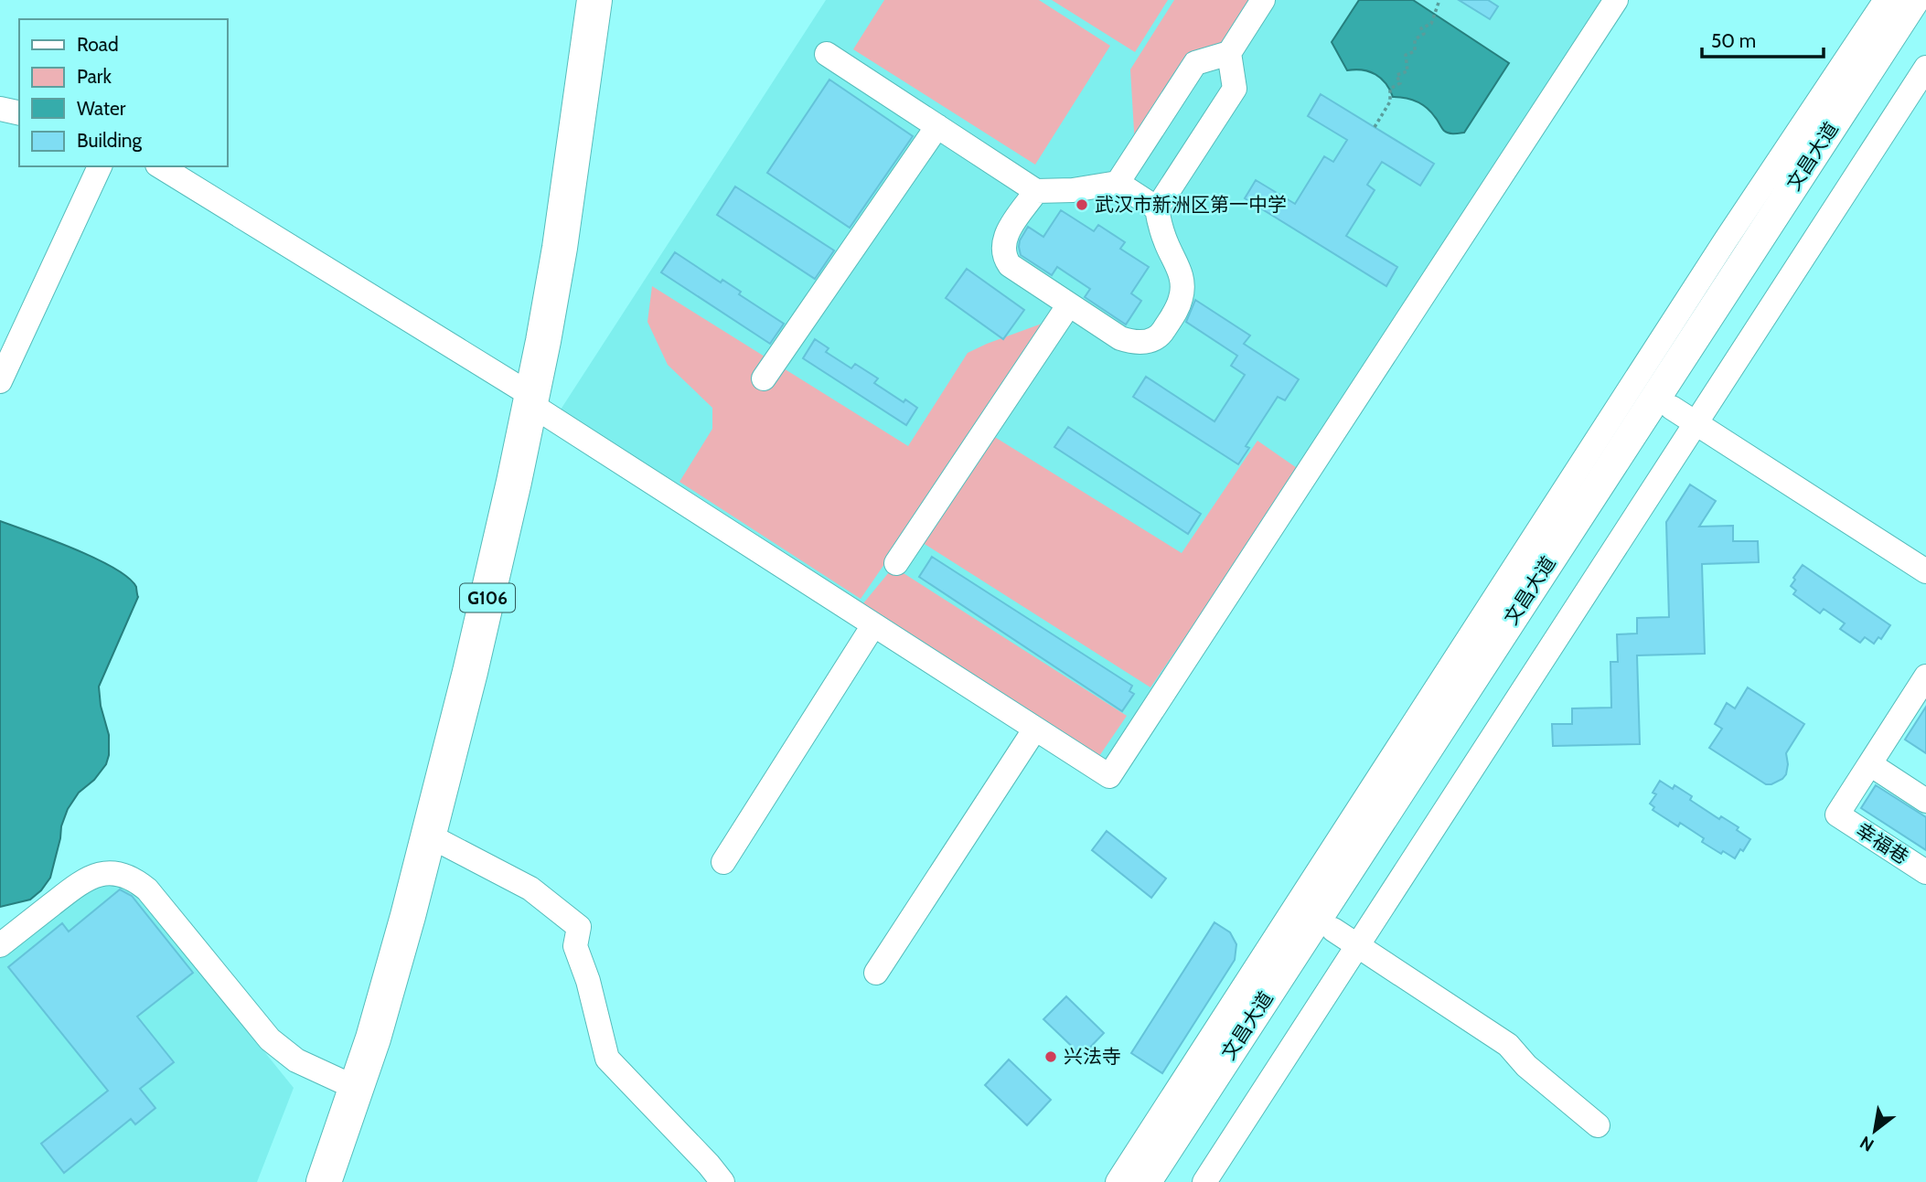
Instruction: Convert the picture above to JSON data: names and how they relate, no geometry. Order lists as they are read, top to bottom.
{
  "streets": {
    "highway": ["G106"],
    "main road": ["文昌大道"],
    "street": ["幸福巷"]
  },
  "places": ["武汉市新洲区第一中学", "兴法寺"],
  "legend": [
    "Road",
    "Park",
    "Water",
    "Building"
  ],
  "scale_bar": "50 m",
  "north": "bottom left"
}
